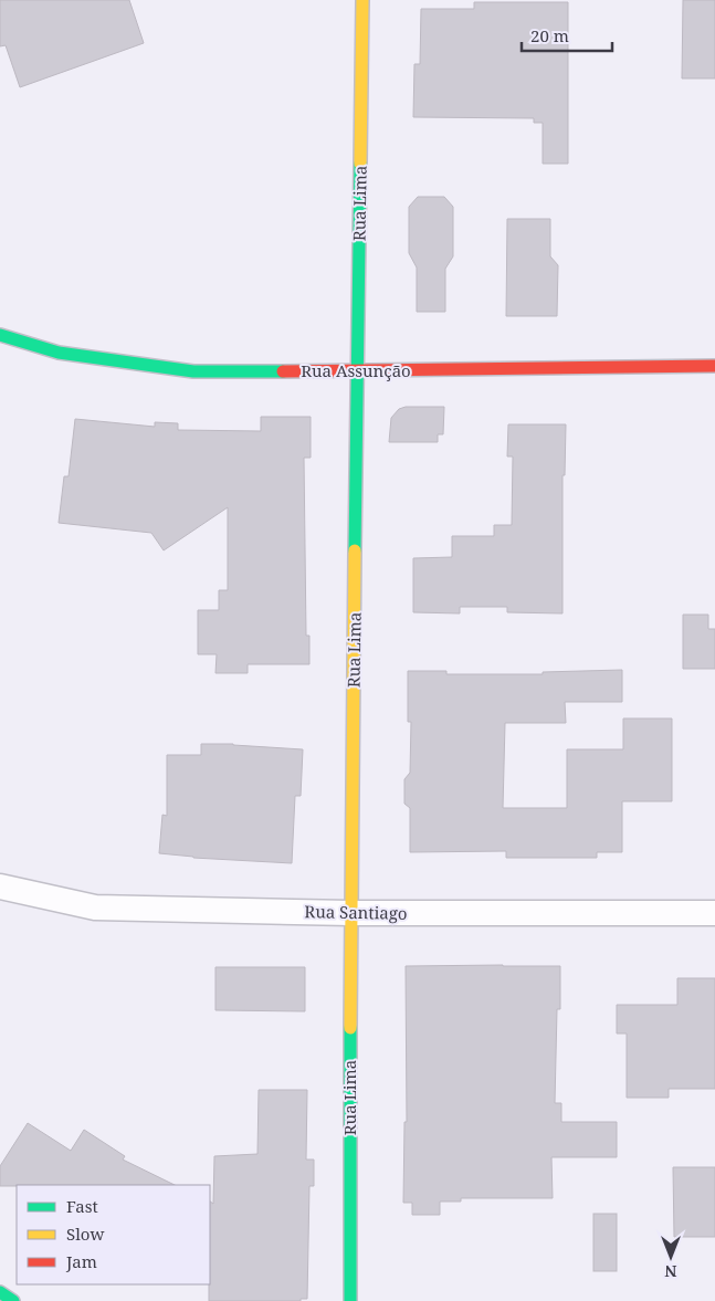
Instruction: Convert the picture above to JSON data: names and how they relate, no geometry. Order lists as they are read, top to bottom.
{
  "streets": {
    "street": ["Rua Lima", "Rua Assunção", "Rua Santiago"]
  },
  "crossings": [
    ["Rua Lima", "Rua Assunção"],
    ["Rua Lima", "Rua Santiago"]
  ],
  "legend": ["Fast", "Slow", "Jam"],
  "scale_bar": "20 m",
  "north": "bottom"
}
